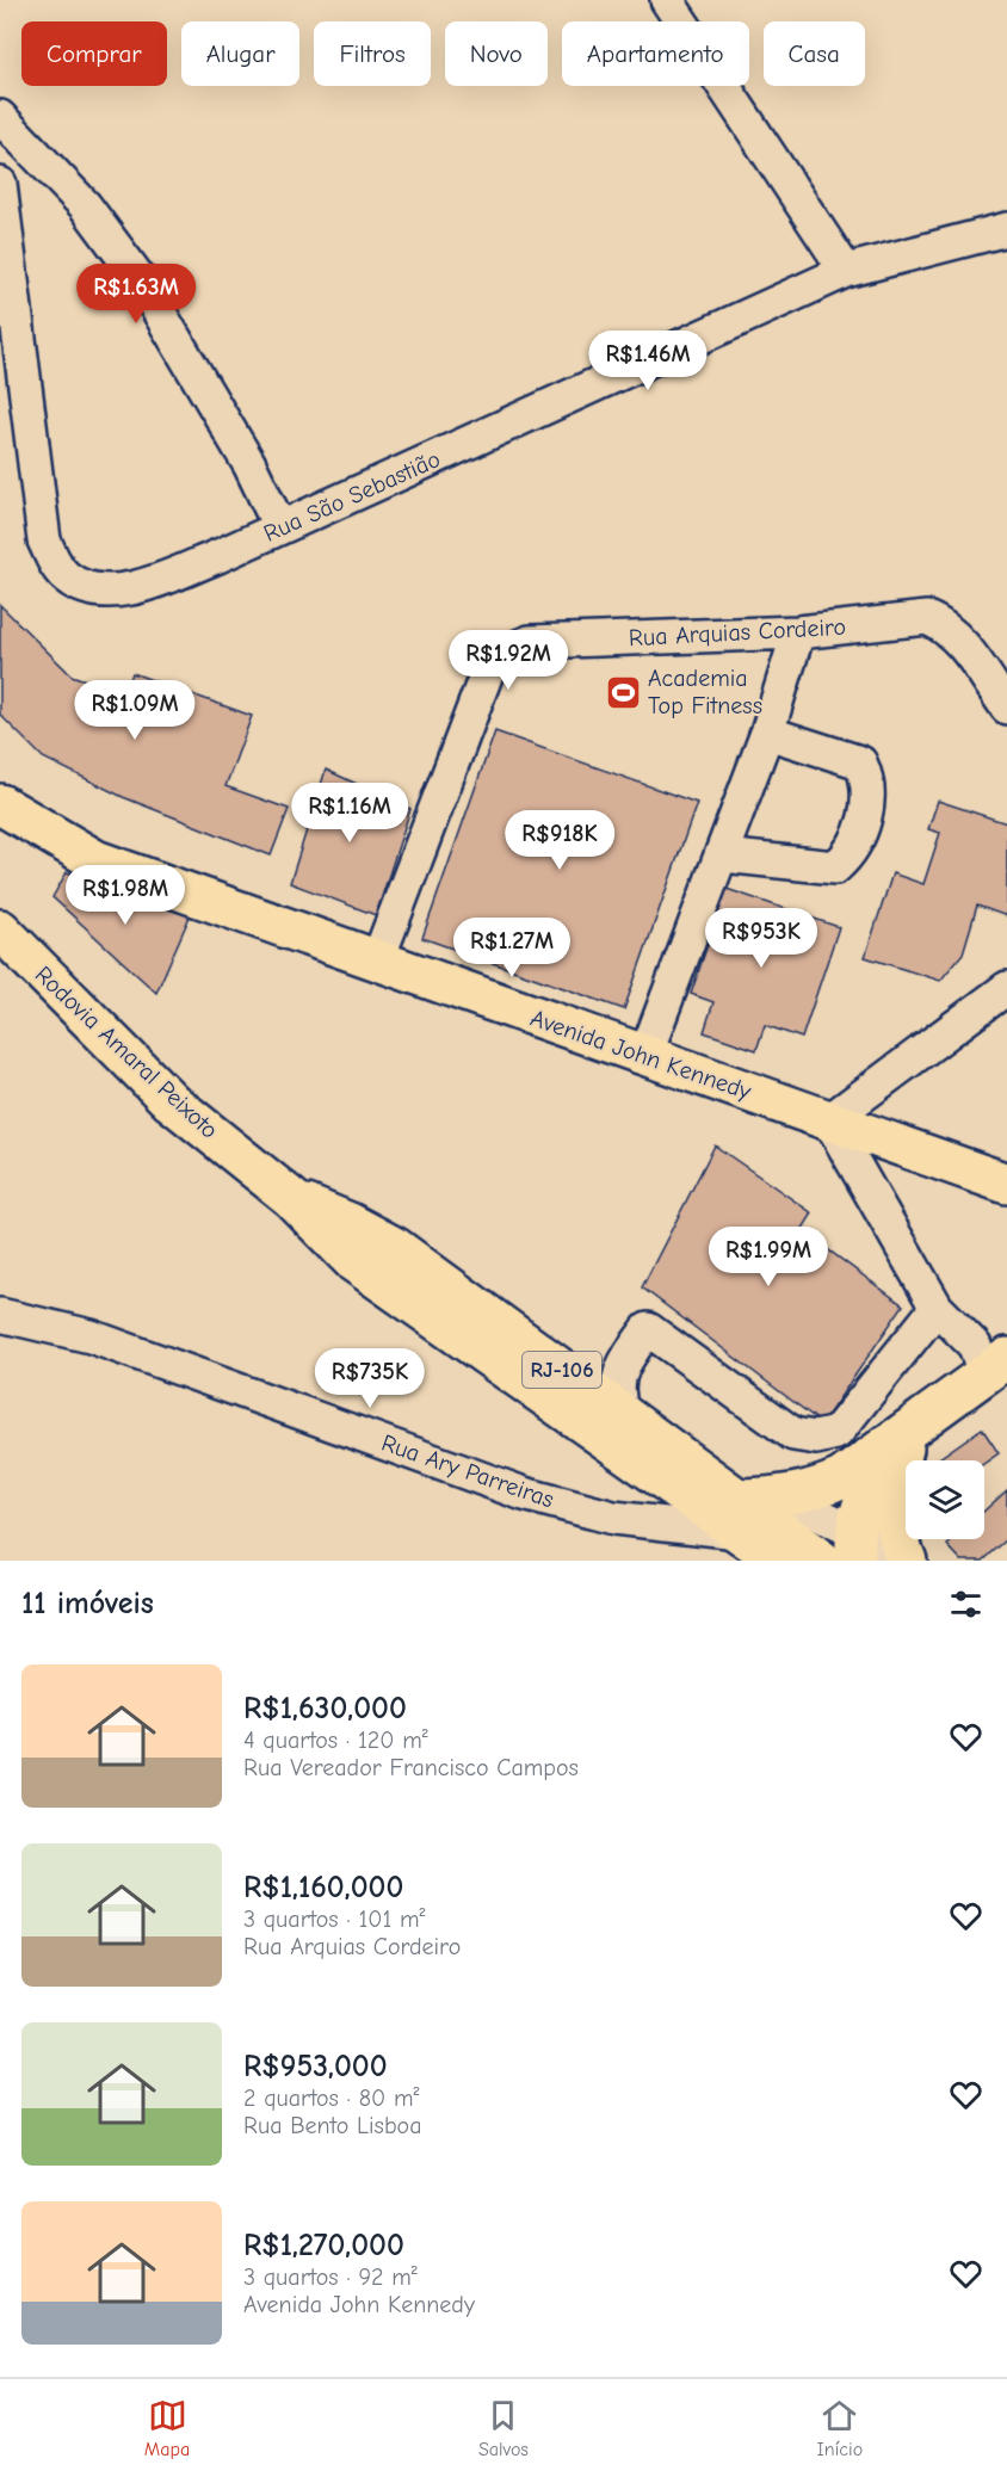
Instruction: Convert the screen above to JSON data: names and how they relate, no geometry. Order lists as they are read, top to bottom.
{
  "streets": {
    "main road": ["Rodovia Amaral Peixoto", "Avenida John Kennedy", "RJ-106"],
    "street": ["Rua São Sebastião", "Rua Arquias Cordeiro", "Rua Ary Parreiras"]
  },
  "crossings": [
    ["Rua Arquias Cordeiro", "Avenida John Kennedy"],
    ["Rodovia Amaral Peixoto", "Rua Ary Parreiras"]
  ],
  "places": {
    "sports": ["Academia Top Fitness"]
  },
  "page": {
    "chip": [
      "Comprar",
      "Alugar",
      "Filtros",
      "Novo",
      "Apartamento",
      "Casa"
    ],
    "price": [
      "R$1.63M",
      "R$1.46M",
      "R$1.92M",
      "R$1.09M",
      "R$1.16M",
      "R$918K",
      "R$1.98M",
      "R$953K",
      "R$1.27M",
      "R$1.99M",
      "R$735K"
    ],
    "heading": "11 imóveis",
    "list": [
      {
        "name": "R$1,630,000",
        "note": "4 quartos · 120 m² · Rua Vereador Francisco Campos"
      },
      {
        "name": "R$1,160,000",
        "note": "3 quartos · 101 m² · Rua Arquias Cordeiro"
      },
      {
        "name": "R$953,000",
        "note": "2 quartos · 80 m² · Rua Bento Lisboa"
      },
      {
        "name": "R$1,270,000",
        "note": "3 quartos · 92 m² · Avenida John Kennedy"
      }
    ],
    "tabs": ["Mapa", "Salvos", "Início"]
  }
}
